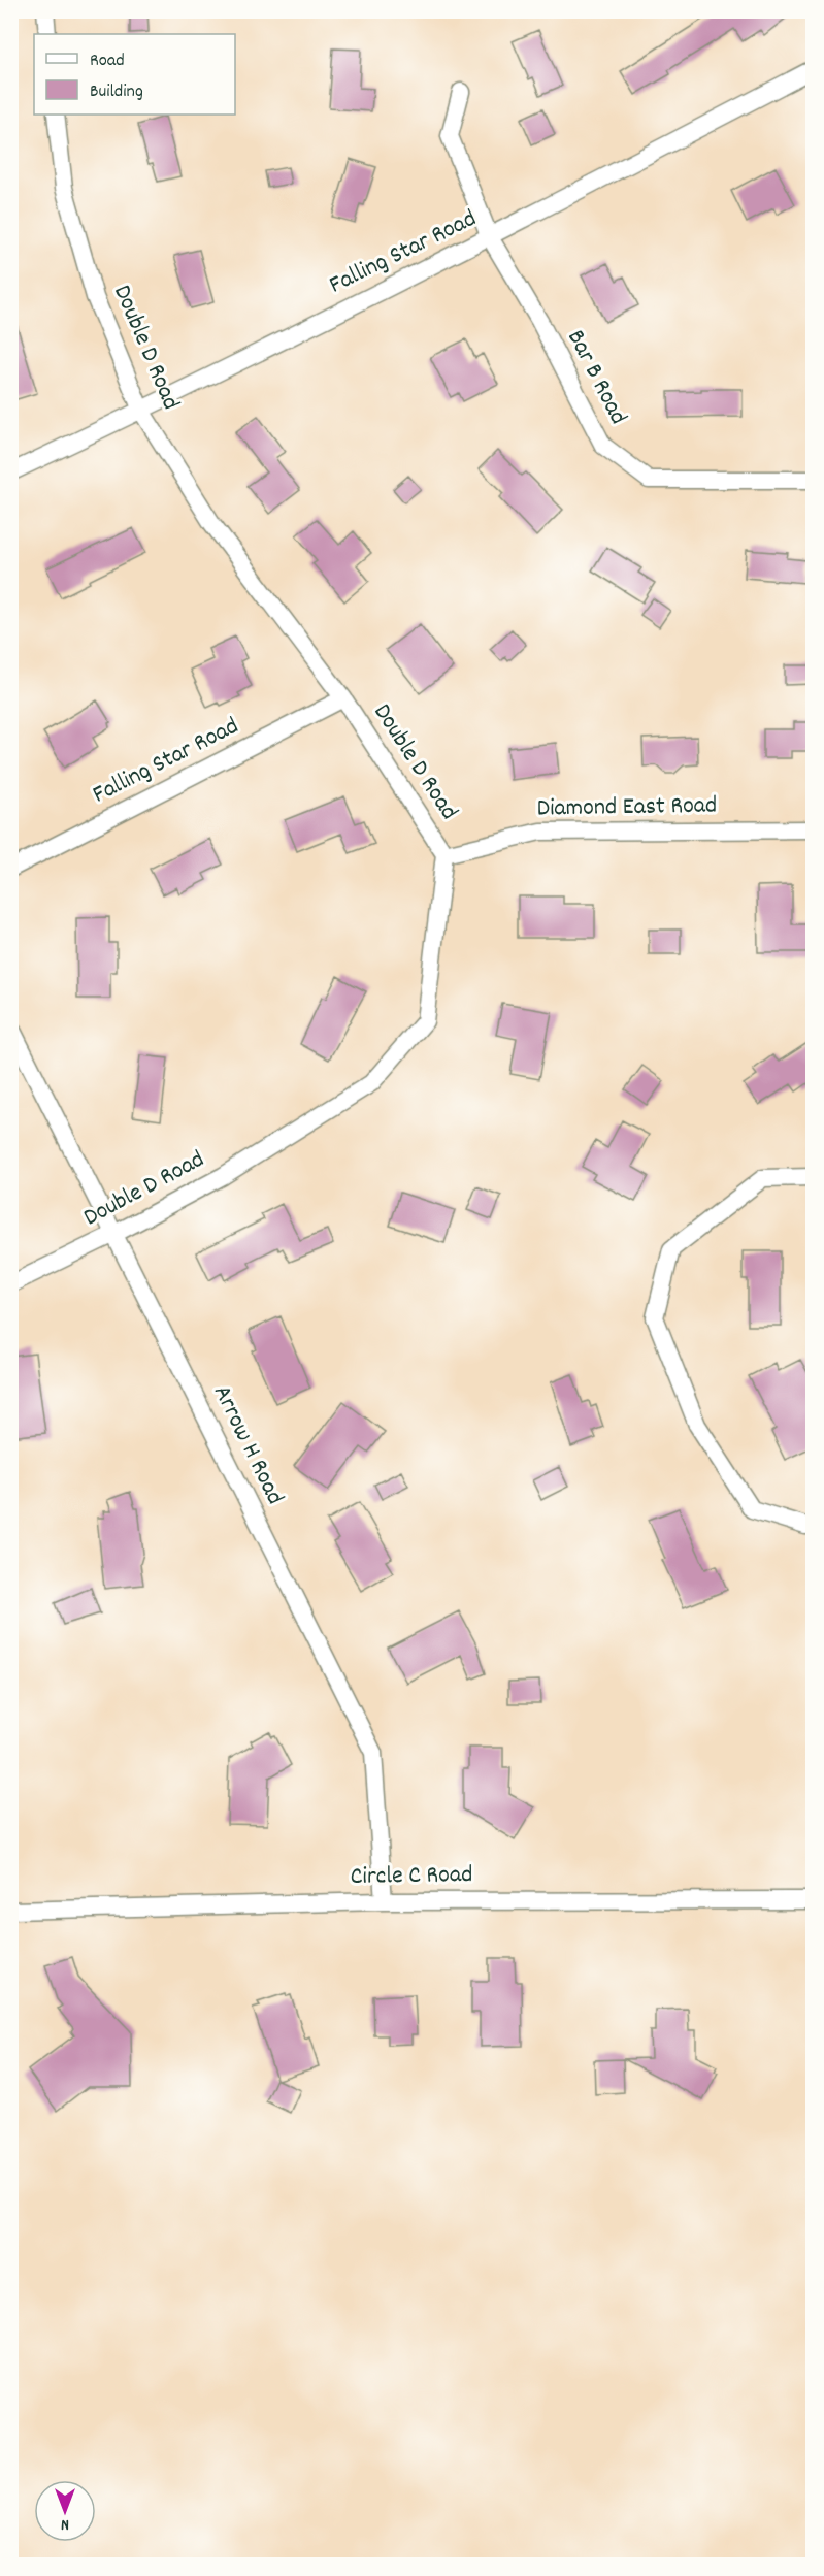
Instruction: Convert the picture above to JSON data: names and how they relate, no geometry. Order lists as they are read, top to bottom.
{
  "streets": {
    "street": [
      "Falling Star Road",
      "Double D Road",
      "Bar B Road",
      "Diamond East Road",
      "Arrow H Road",
      "Circle C Road"
    ]
  },
  "crossings": [
    ["Falling Star Road", "Double D Road"],
    ["Falling Star Road", "Bar B Road"],
    ["Double D Road", "Diamond East Road"],
    ["Double D Road", "Arrow H Road"],
    ["Arrow H Road", "Circle C Road"]
  ],
  "legend": ["Road", "Building"],
  "north": "bottom"
}
